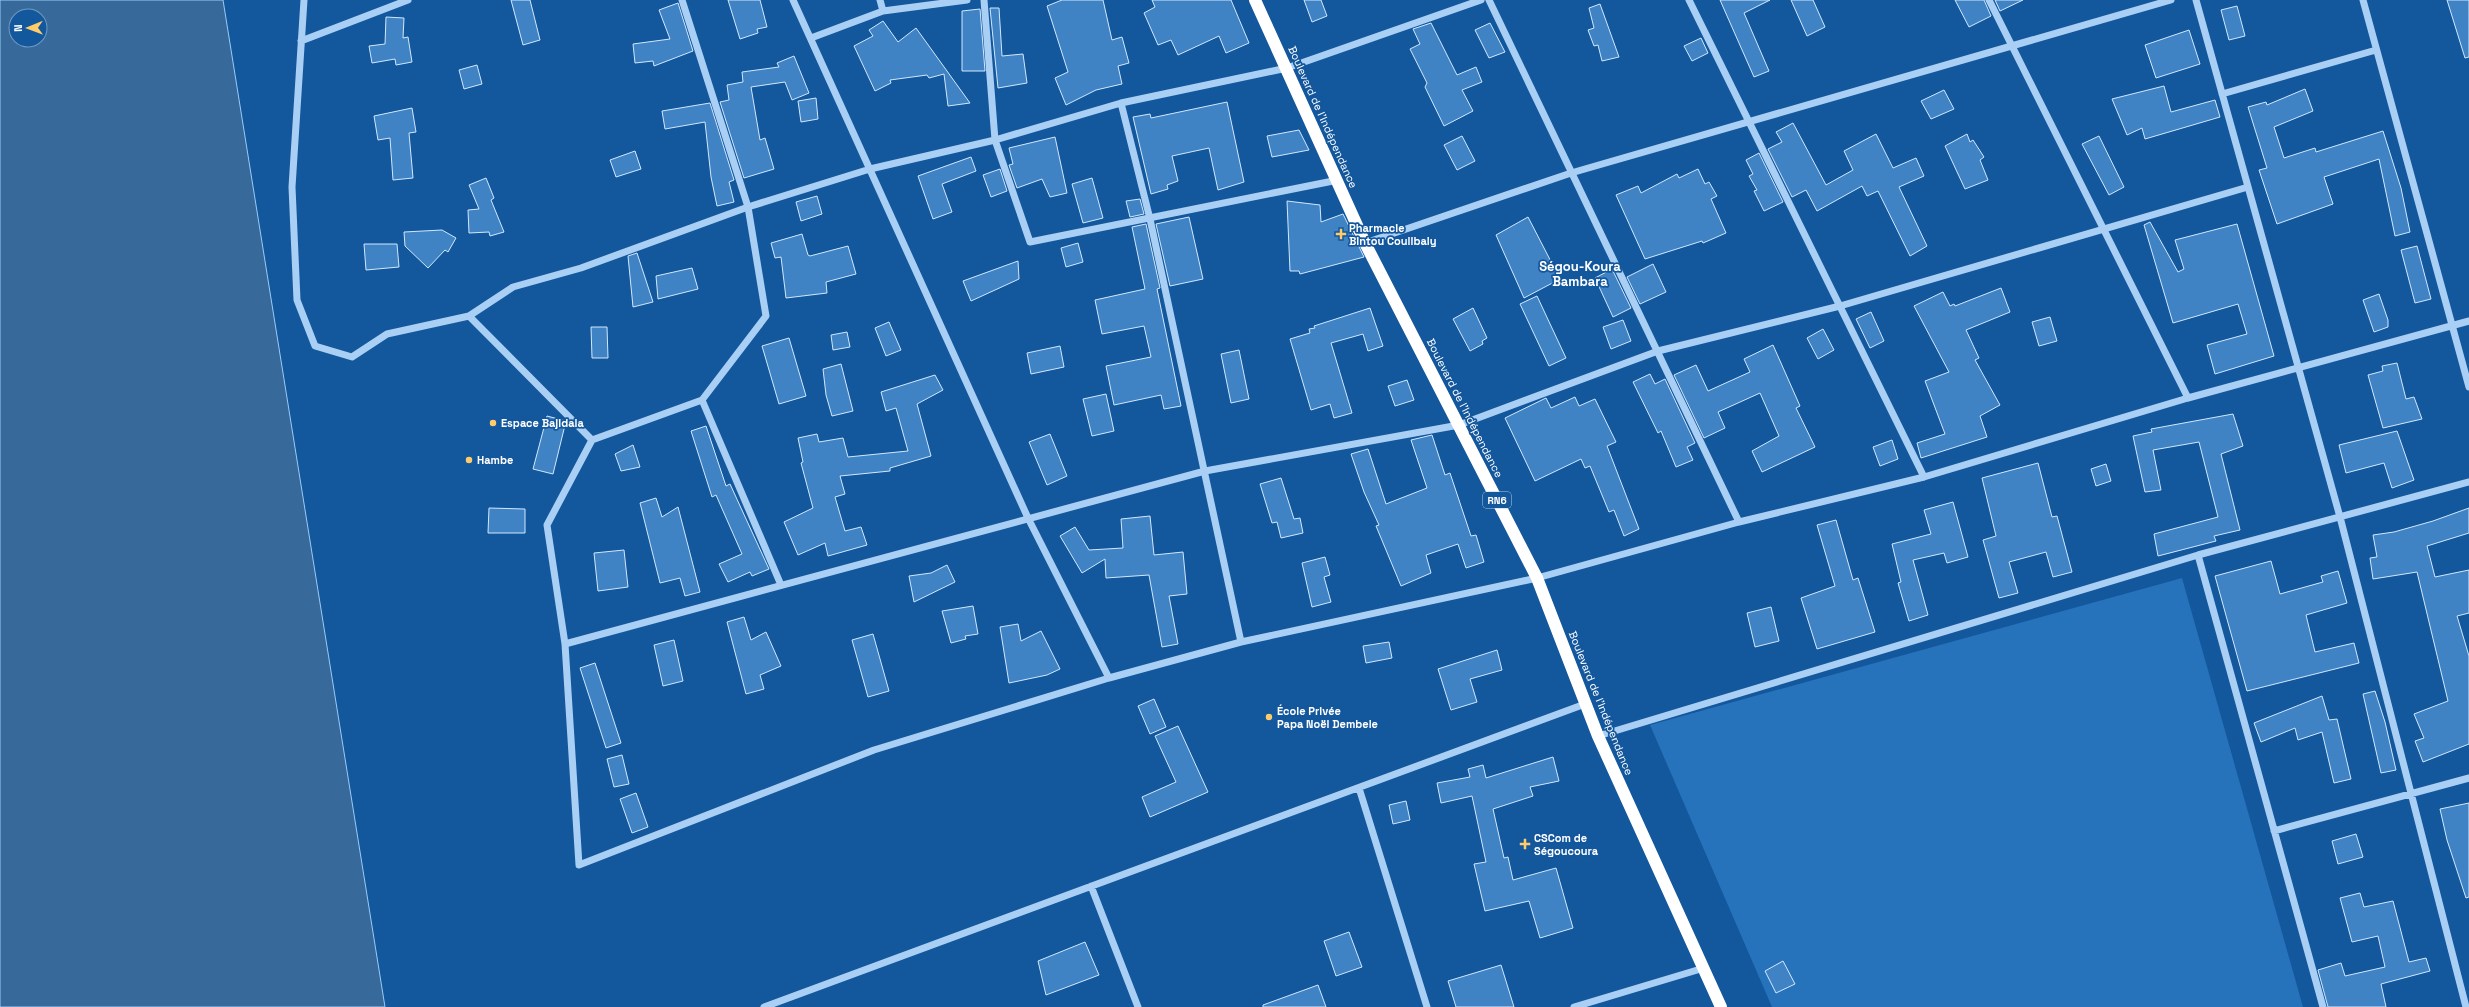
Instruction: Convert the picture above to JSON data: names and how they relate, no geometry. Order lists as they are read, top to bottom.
{
  "streets": {
    "highway": ["Boulevard de l'Indépendance", "RN6"]
  },
  "districts": ["Ségou-Koura Bambara"],
  "places": {
    "health": ["Pharmacie Bintou Coulibaly", "CSCom de Ségoucoura"],
    "other": ["Espace Bajidala", "Hambe", "École Privée Papa Noël Dembele"]
  },
  "north": "left"
}
